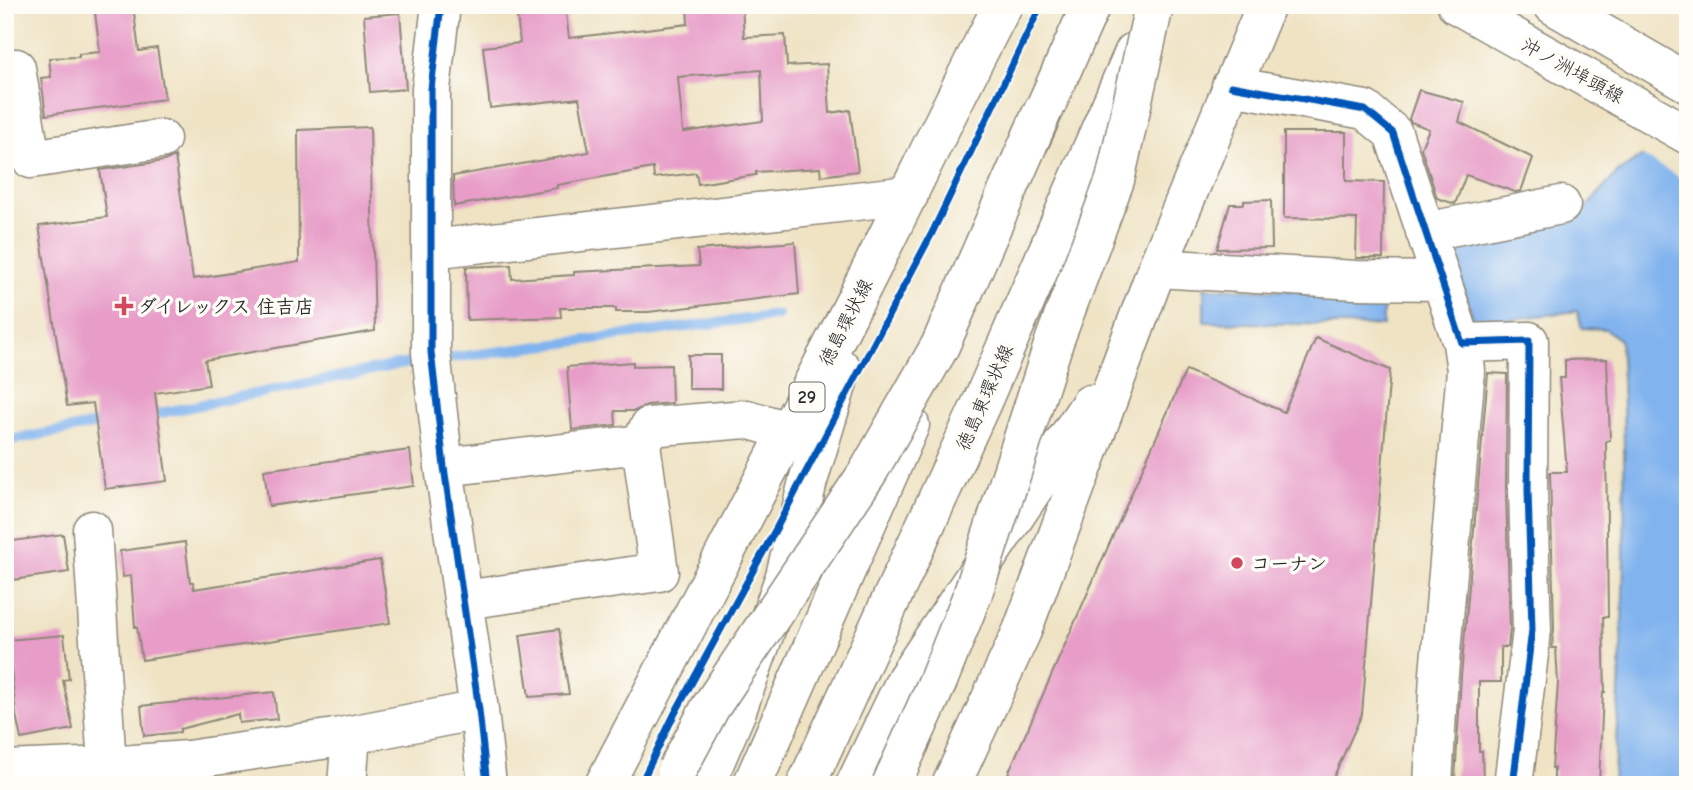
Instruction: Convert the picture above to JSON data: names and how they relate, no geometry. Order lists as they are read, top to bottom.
{
  "streets": {
    "main road": [
      "沖ノ洲埠頭線",
      "徳島環状線",
      "29",
      "徳島東環状線"
    ]
  },
  "places": {
    "health": ["ダイレックス 住吉店"],
    "other": ["コーナン"]
  }
}
